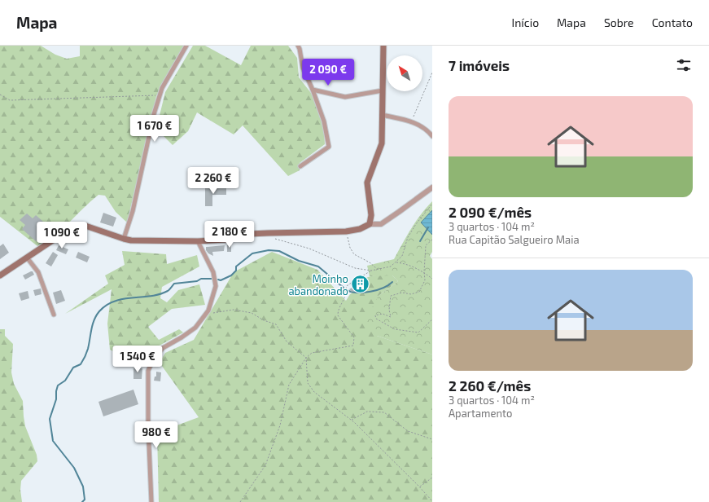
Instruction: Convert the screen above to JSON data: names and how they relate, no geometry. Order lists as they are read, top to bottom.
{
  "places": {
    "building": ["Moinho abandonado"]
  },
  "north": "top left",
  "page": {
    "header": "Mapa",
    "nav": [
      "Início",
      "Mapa",
      "Sobre",
      "Contato"
    ],
    "heading": "7 imóveis",
    "price": [
      "2 090 €",
      "1 670 €",
      "2 260 €",
      "2 180 €",
      "1 090 €",
      "1 540 €",
      "980 €"
    ],
    "list": [
      {
        "name": "2 090 €/mês",
        "note": "3 quartos · 104 m² · Rua Capitão Salgueiro Maia"
      },
      {
        "name": "2 260 €/mês",
        "note": "3 quartos · 104 m² · Apartamento"
      }
    ]
  }
}
